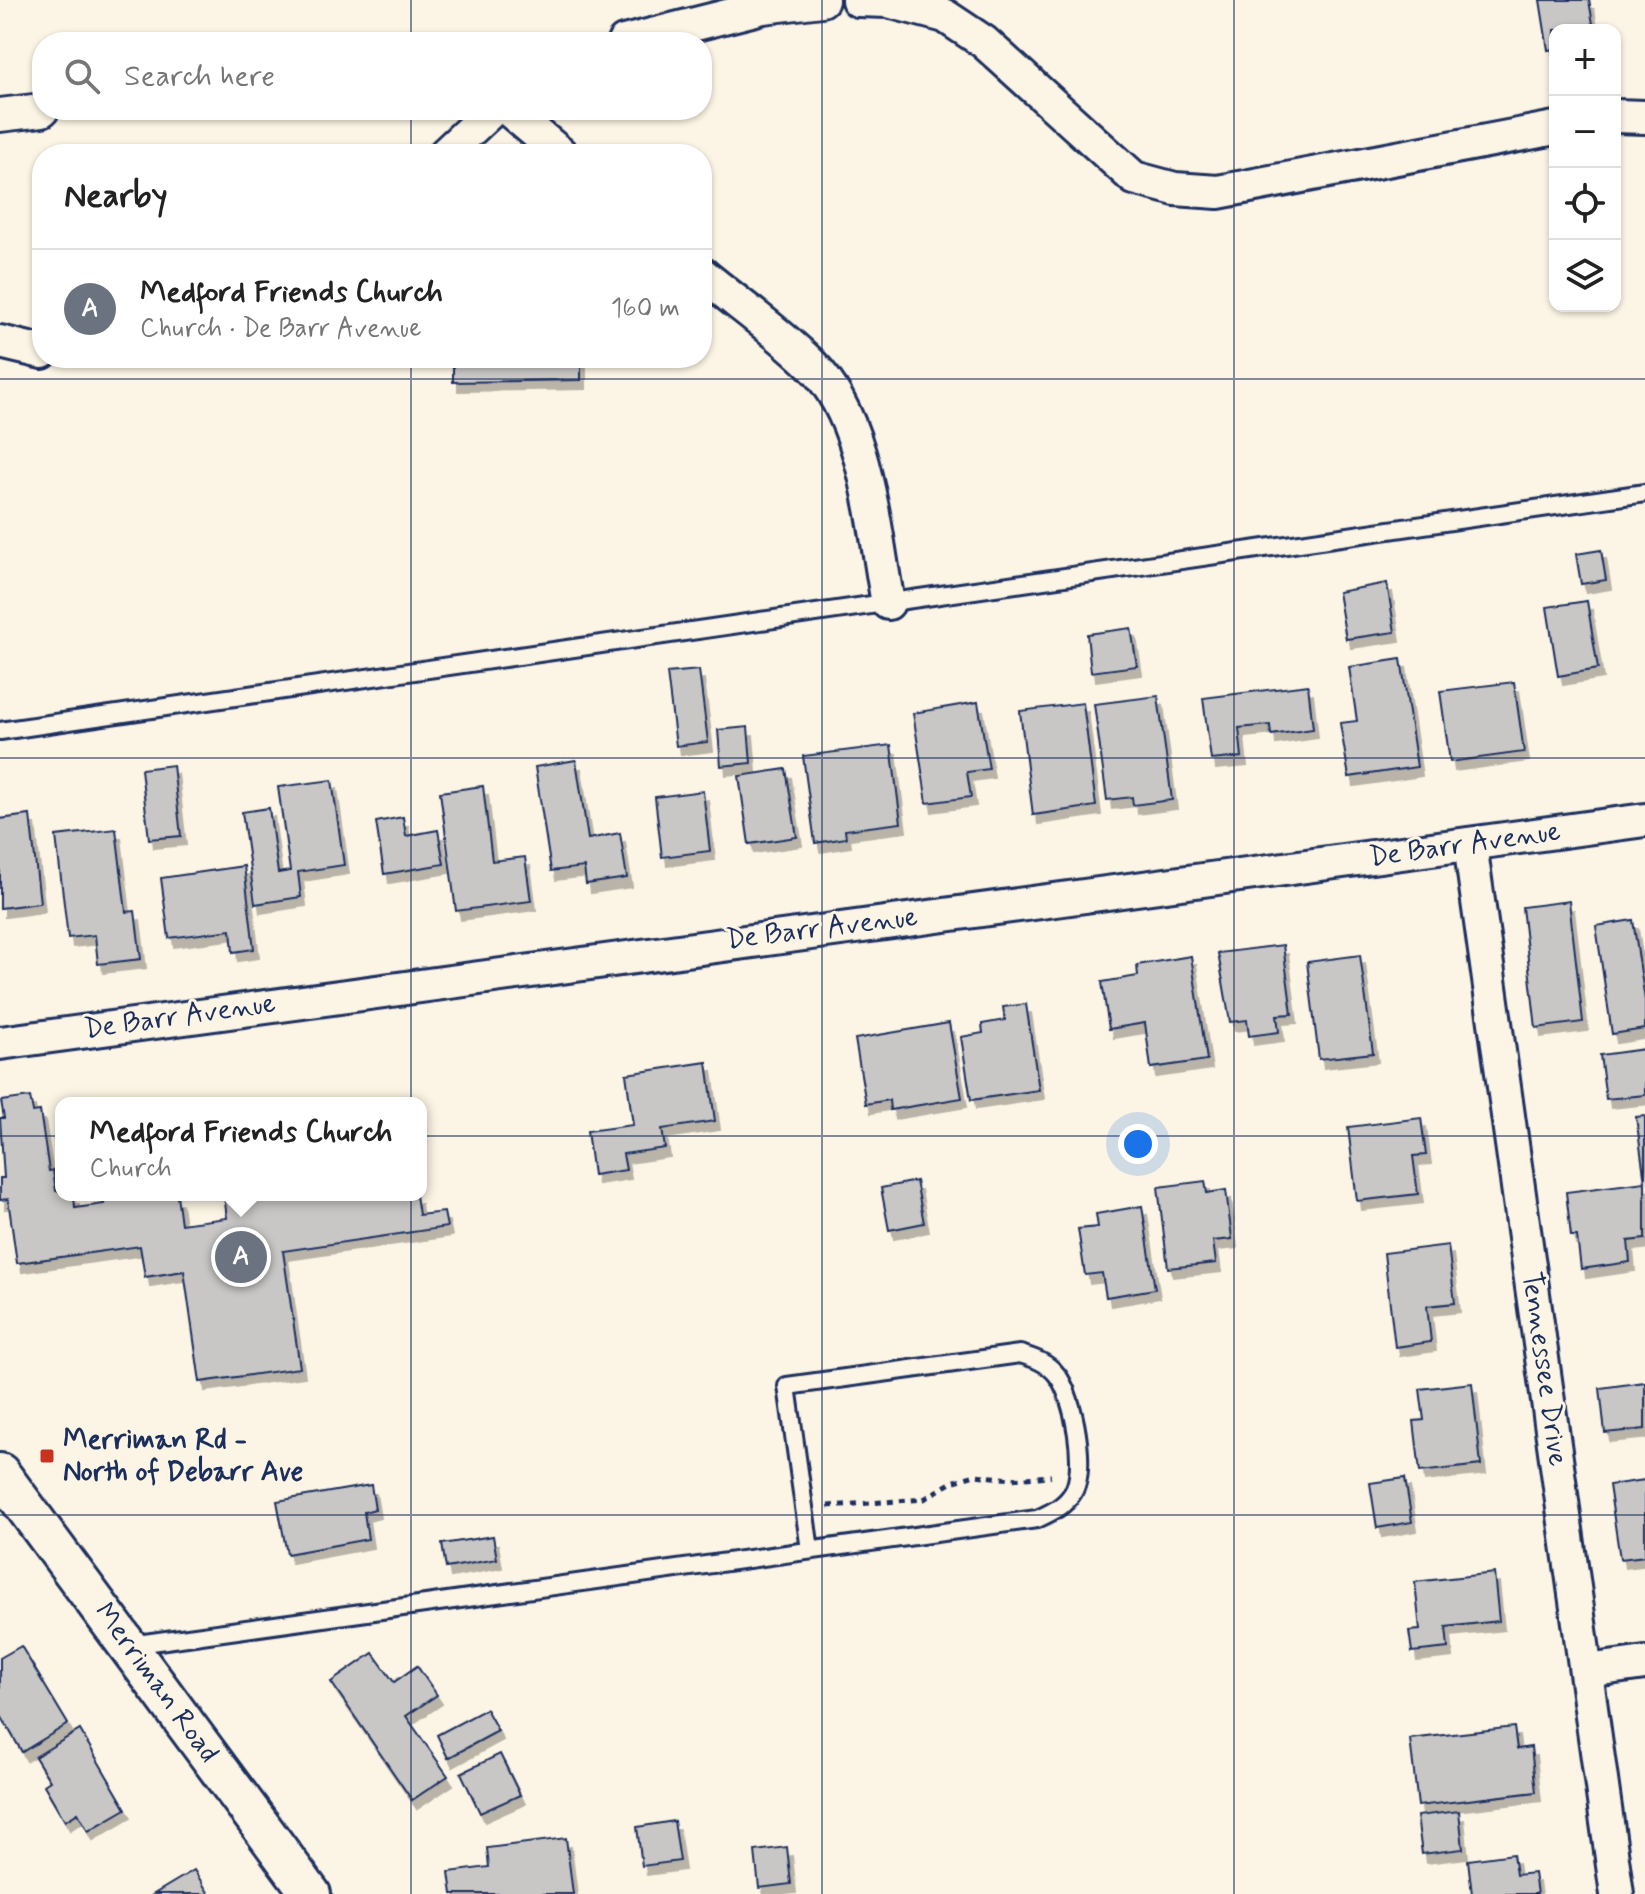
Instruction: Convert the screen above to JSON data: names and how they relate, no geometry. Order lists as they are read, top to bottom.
{
  "streets": {
    "street": ["De Barr Avenue", "Tennessee Drive", "Merriman Road"]
  },
  "crossings": [
    ["De Barr Avenue", "Tennessee Drive"]
  ],
  "places": {
    "transit": ["Merriman Rd - North of Debarr Ave"]
  },
  "page": {
    "map_buttons": ["+", "−"],
    "search": "Search here",
    "heading": "Nearby",
    "list": [
      {
        "mark": "A",
        "name": "Medford Friends Church",
        "note": "Church · De Barr Avenue",
        "value": "160 m"
      }
    ],
    "popup": ["Medford Friends Church", "Church"],
    "pins": "A"
  }
}
